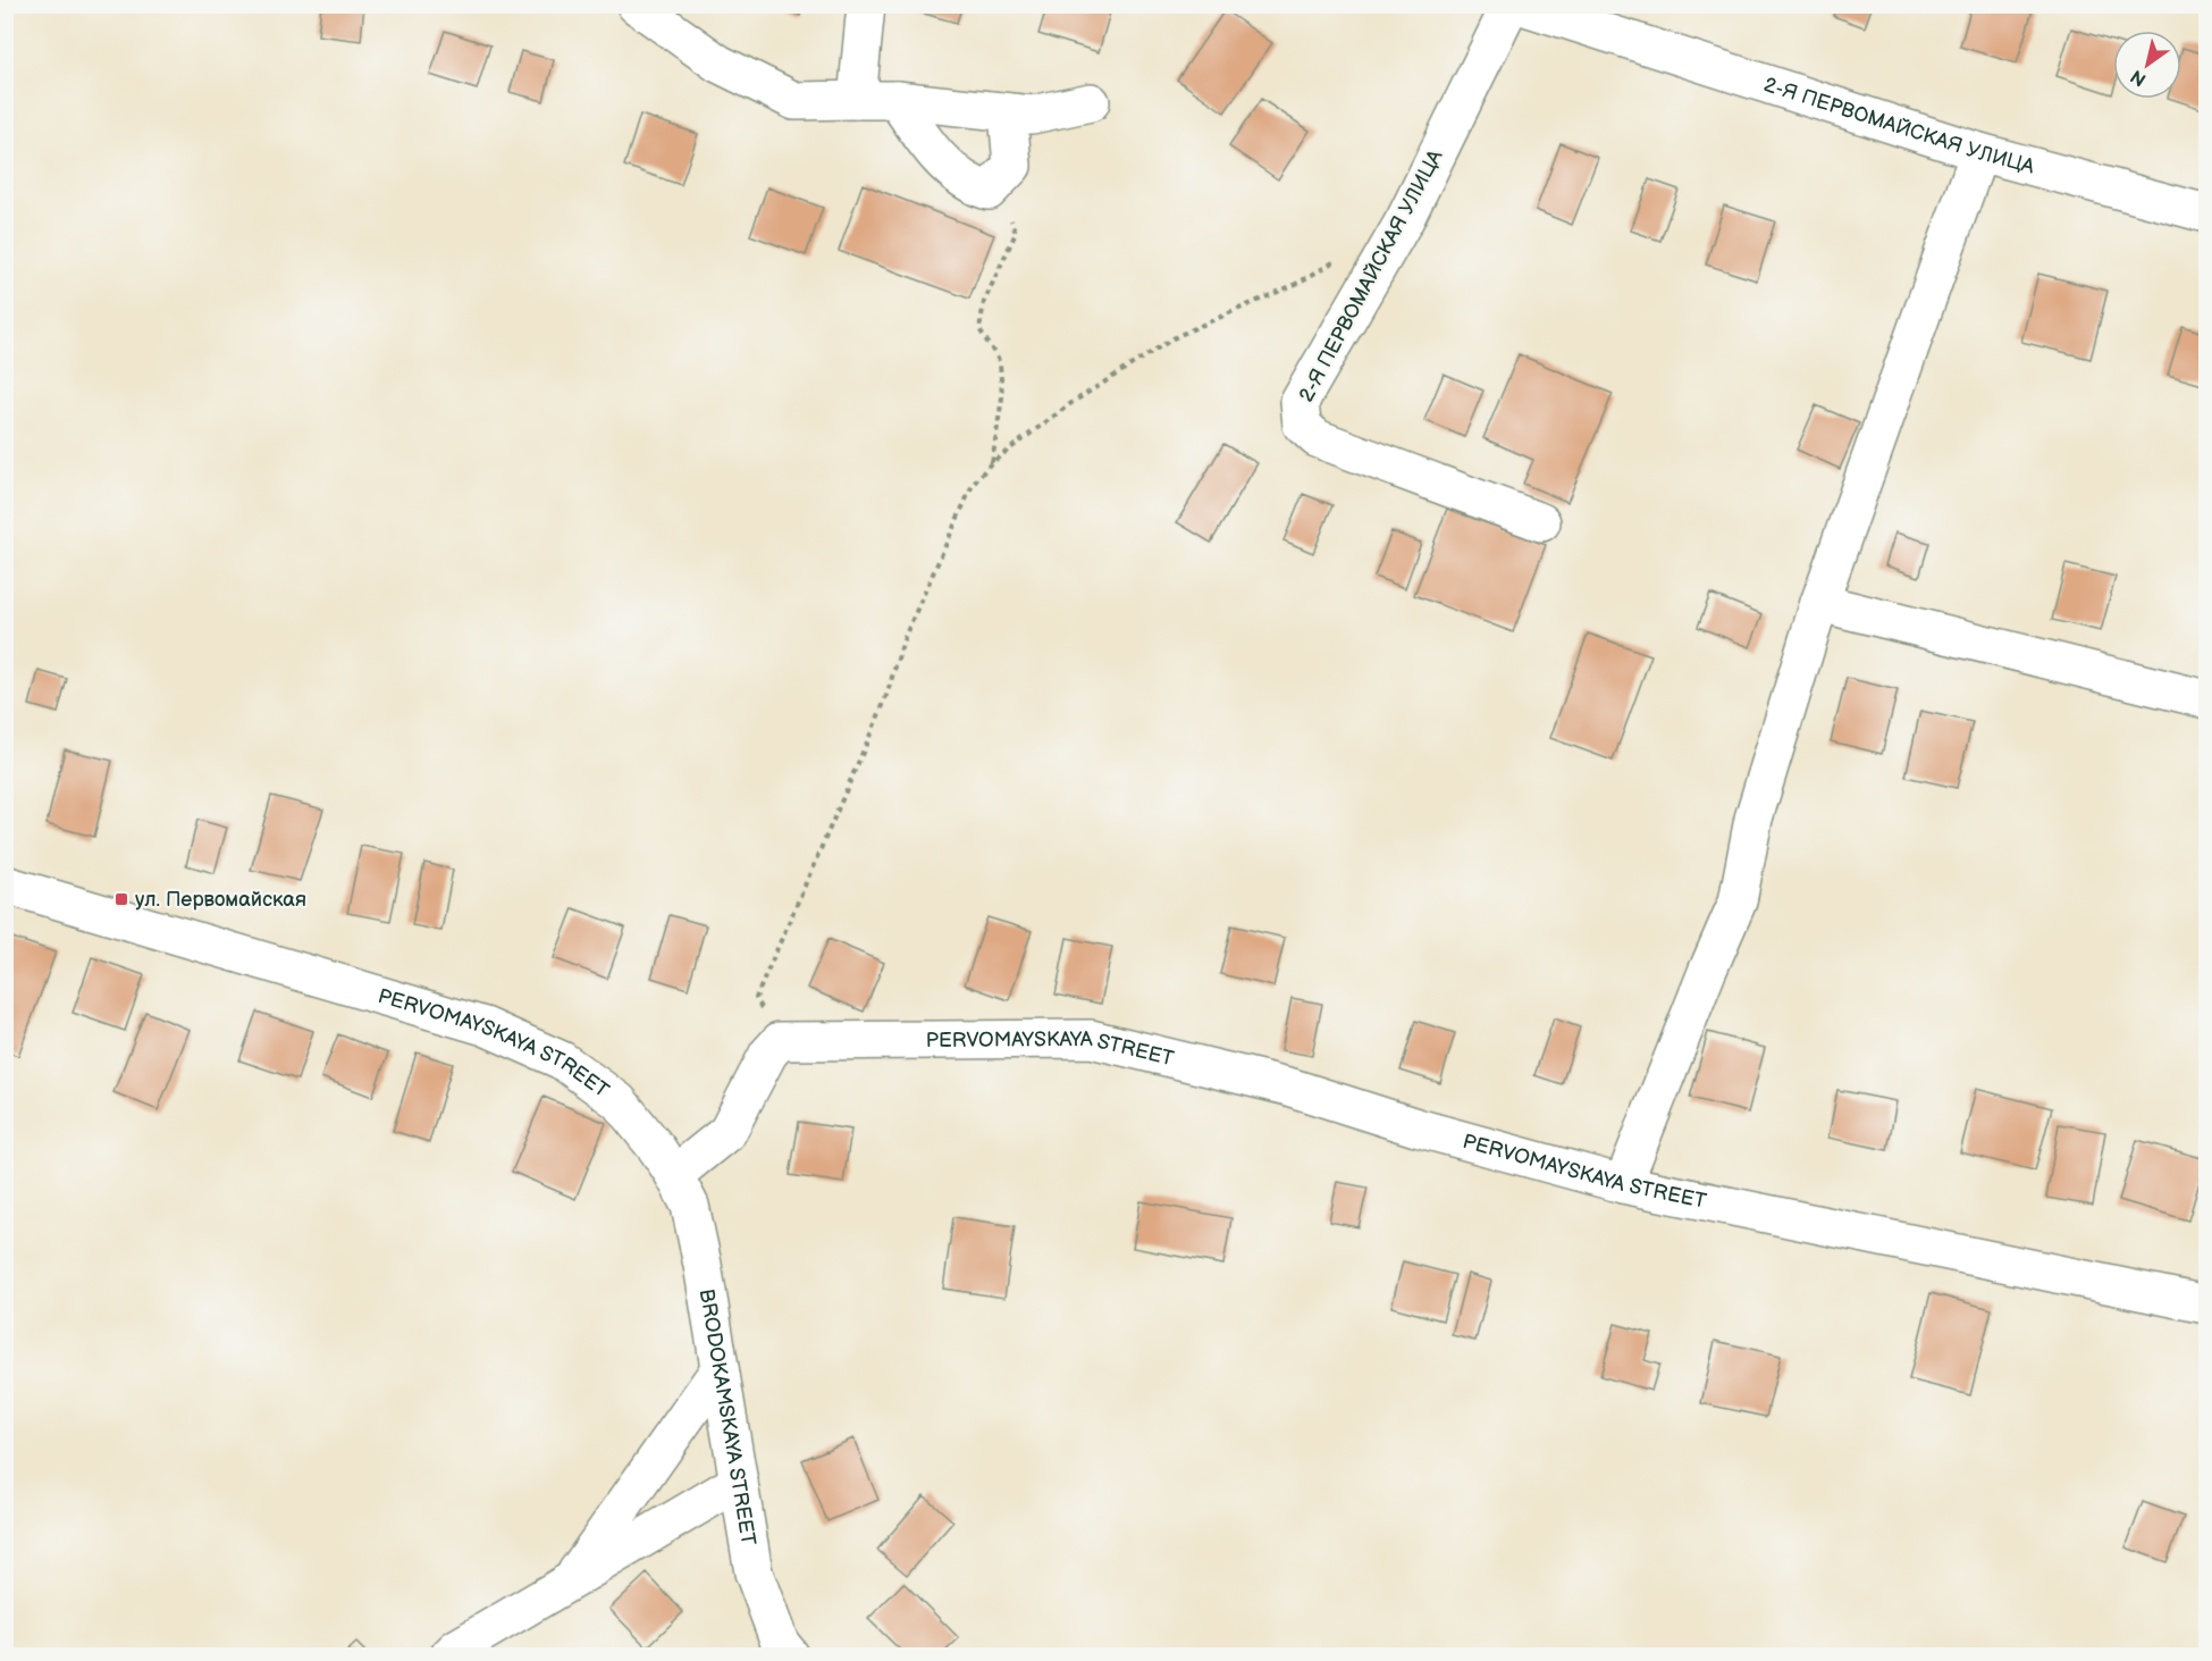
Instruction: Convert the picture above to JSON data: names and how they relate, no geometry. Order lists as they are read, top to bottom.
{
  "streets": {
    "street": ["2-Я ПЕРВОМАЙСКАЯ УЛИЦА", "PERVOMAYSKAYA STREET", "BRODOKAMSKAYA STREET"]
  },
  "crossings": [
    ["PERVOMAYSKAYA STREET", "BRODOKAMSKAYA STREET"]
  ],
  "places": {
    "transit": ["ул. Первомайская"]
  },
  "north": "bottom left"
}
